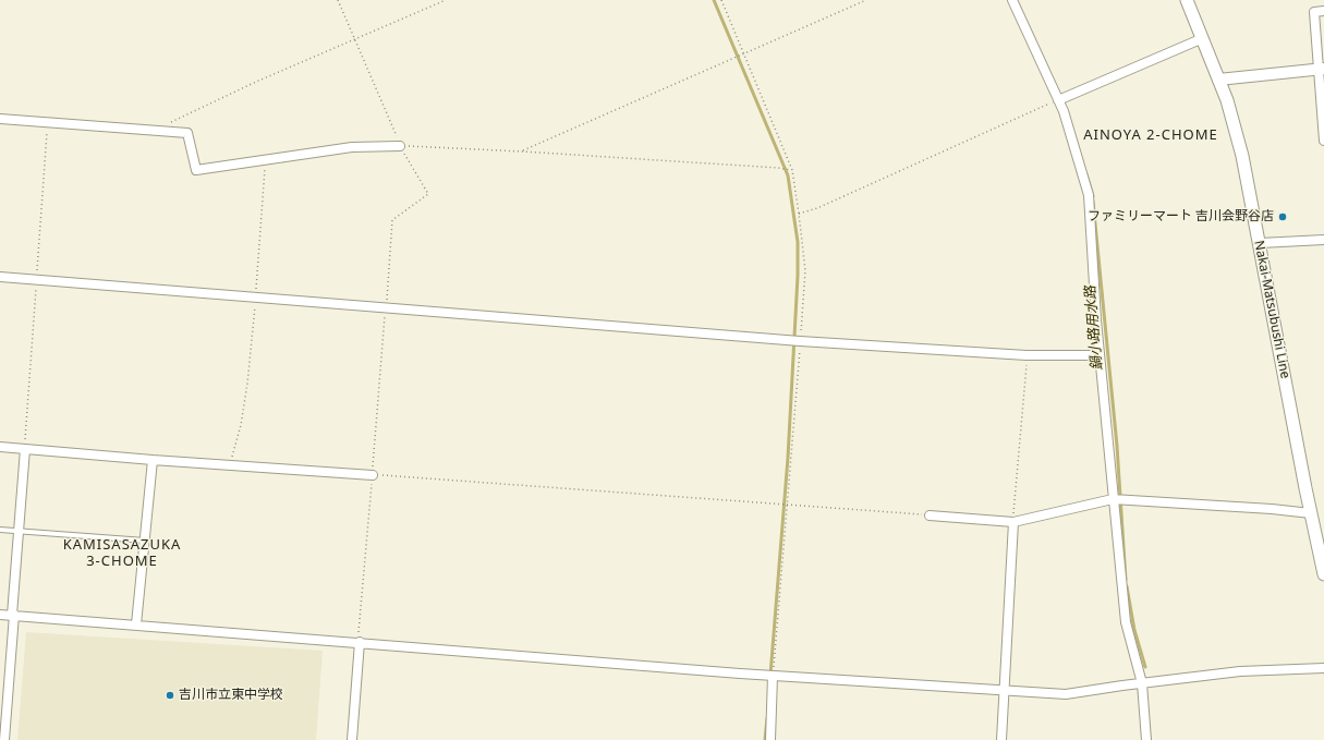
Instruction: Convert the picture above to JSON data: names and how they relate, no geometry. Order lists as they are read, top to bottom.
{
  "streets": {
    "main road": ["Nakai-Matsubushi Line"]
  },
  "districts": ["AINOYA 2-CHOME", "KAMISASAZUKA 3-CHOME"],
  "water": ["鍋小路用水路"],
  "places": ["ファミリーマート 吉川会野谷店", "吉川市立東中学校"]
}
